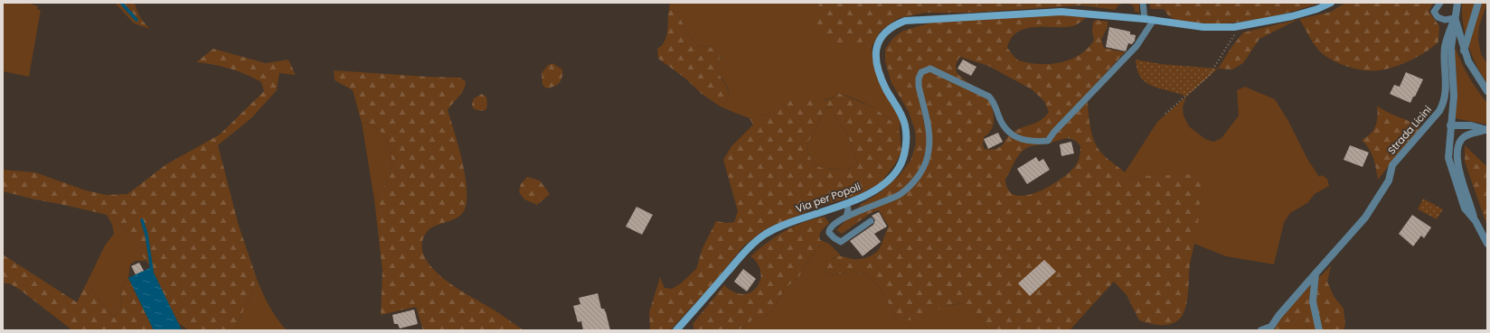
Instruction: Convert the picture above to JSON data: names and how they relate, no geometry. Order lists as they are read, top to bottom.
{
  "streets": {
    "main road": ["Via per Popoli"],
    "street": ["Strada Licini"]
  }
}
